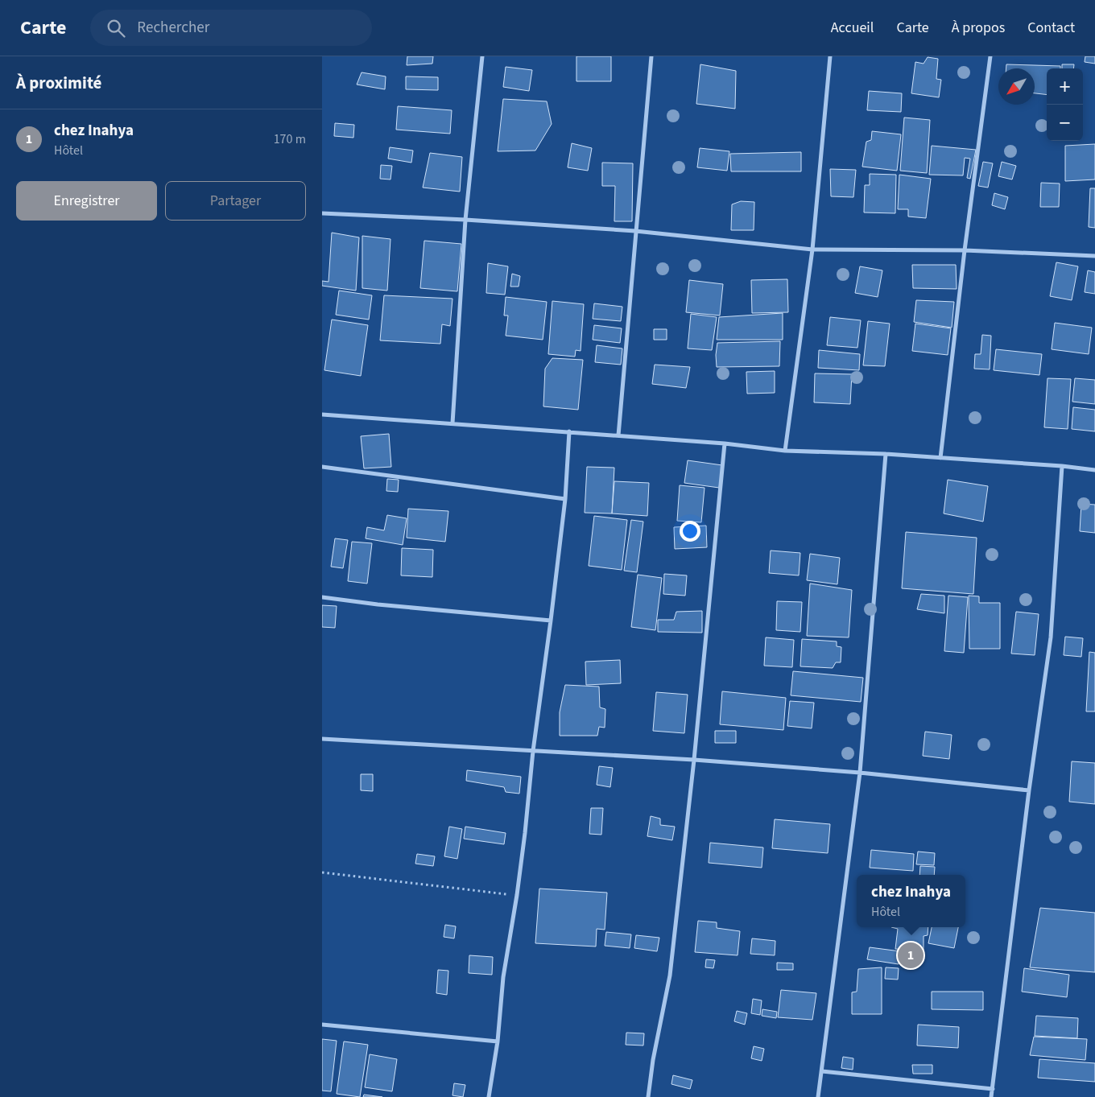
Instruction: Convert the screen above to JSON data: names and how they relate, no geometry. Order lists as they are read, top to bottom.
{
  "north": "bottom left",
  "page": {
    "header": "Carte",
    "search": "Rechercher",
    "nav": [
      "Accueil",
      "Carte",
      "À propos",
      "Contact"
    ],
    "heading": "À proximité",
    "map_buttons": ["+", "−"],
    "list": [
      {
        "mark": "1",
        "name": "chez Inahya",
        "note": "Hôtel",
        "value": "170 m"
      }
    ],
    "buttons": ["Enregistrer", "Partager"],
    "popup": ["chez Inahya", "Hôtel"],
    "pins": "1"
  }
}
